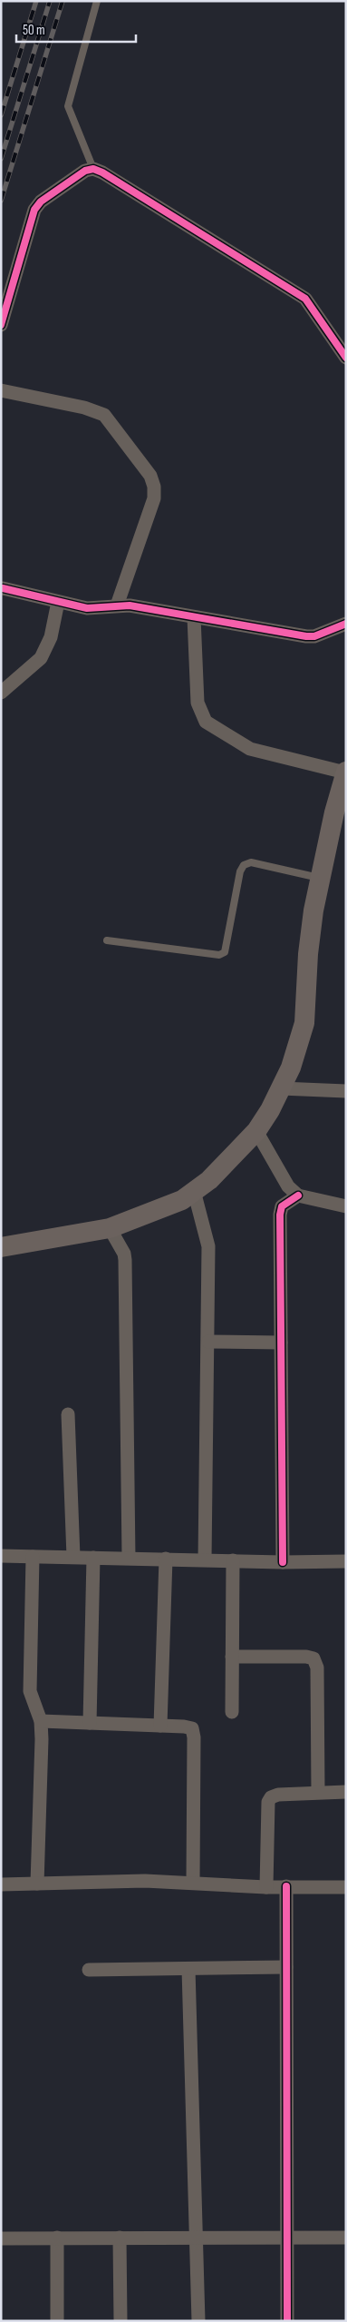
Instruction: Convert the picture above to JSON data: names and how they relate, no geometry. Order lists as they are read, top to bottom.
{
  "scale_bar": "50 m"
}
